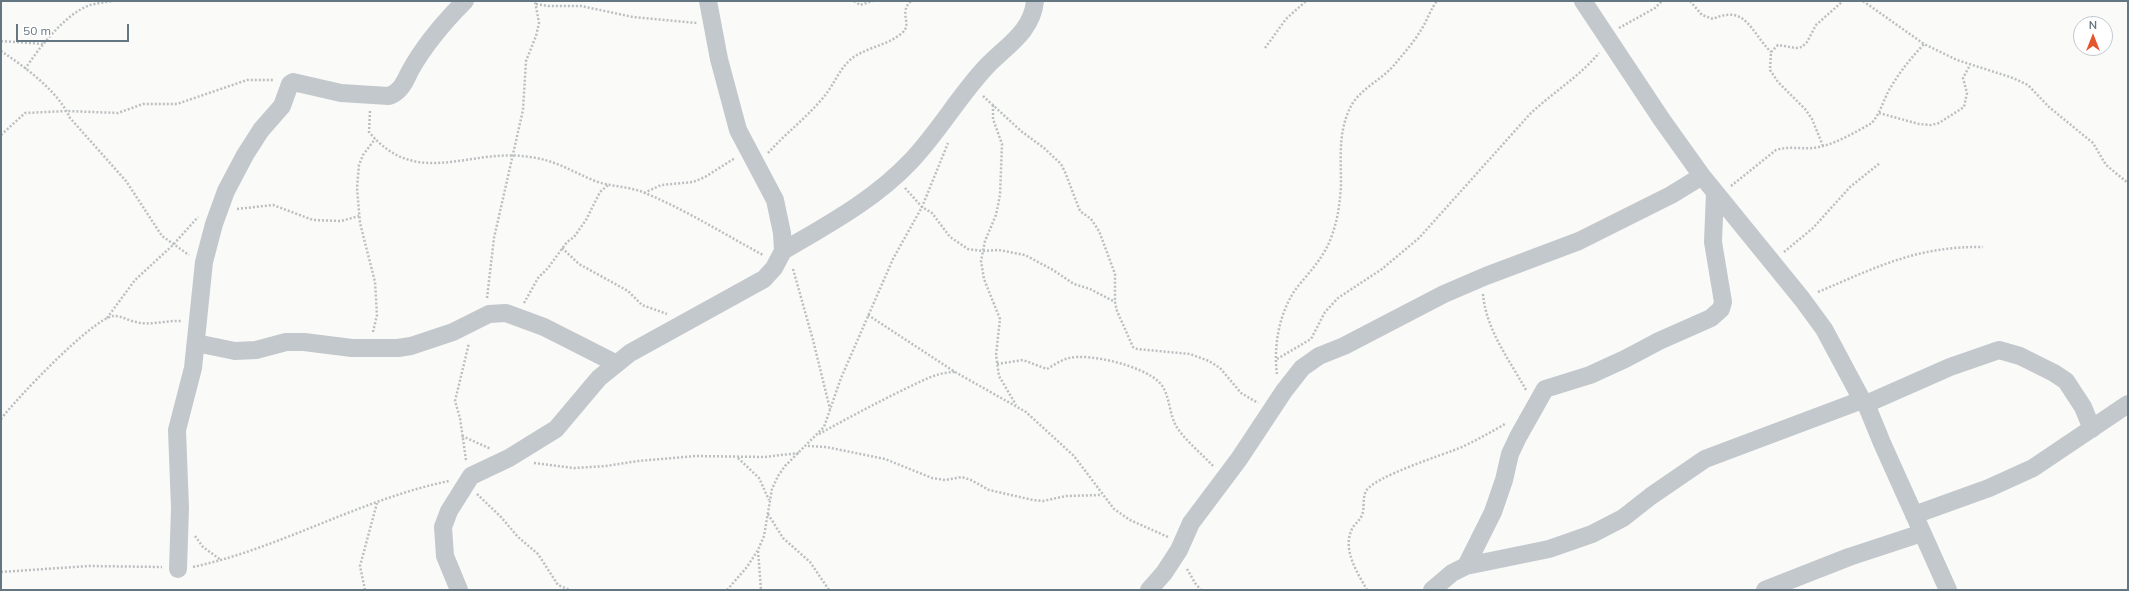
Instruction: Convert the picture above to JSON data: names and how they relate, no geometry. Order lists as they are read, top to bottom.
{
  "scale_bar": "50 m",
  "north": "top"
}
